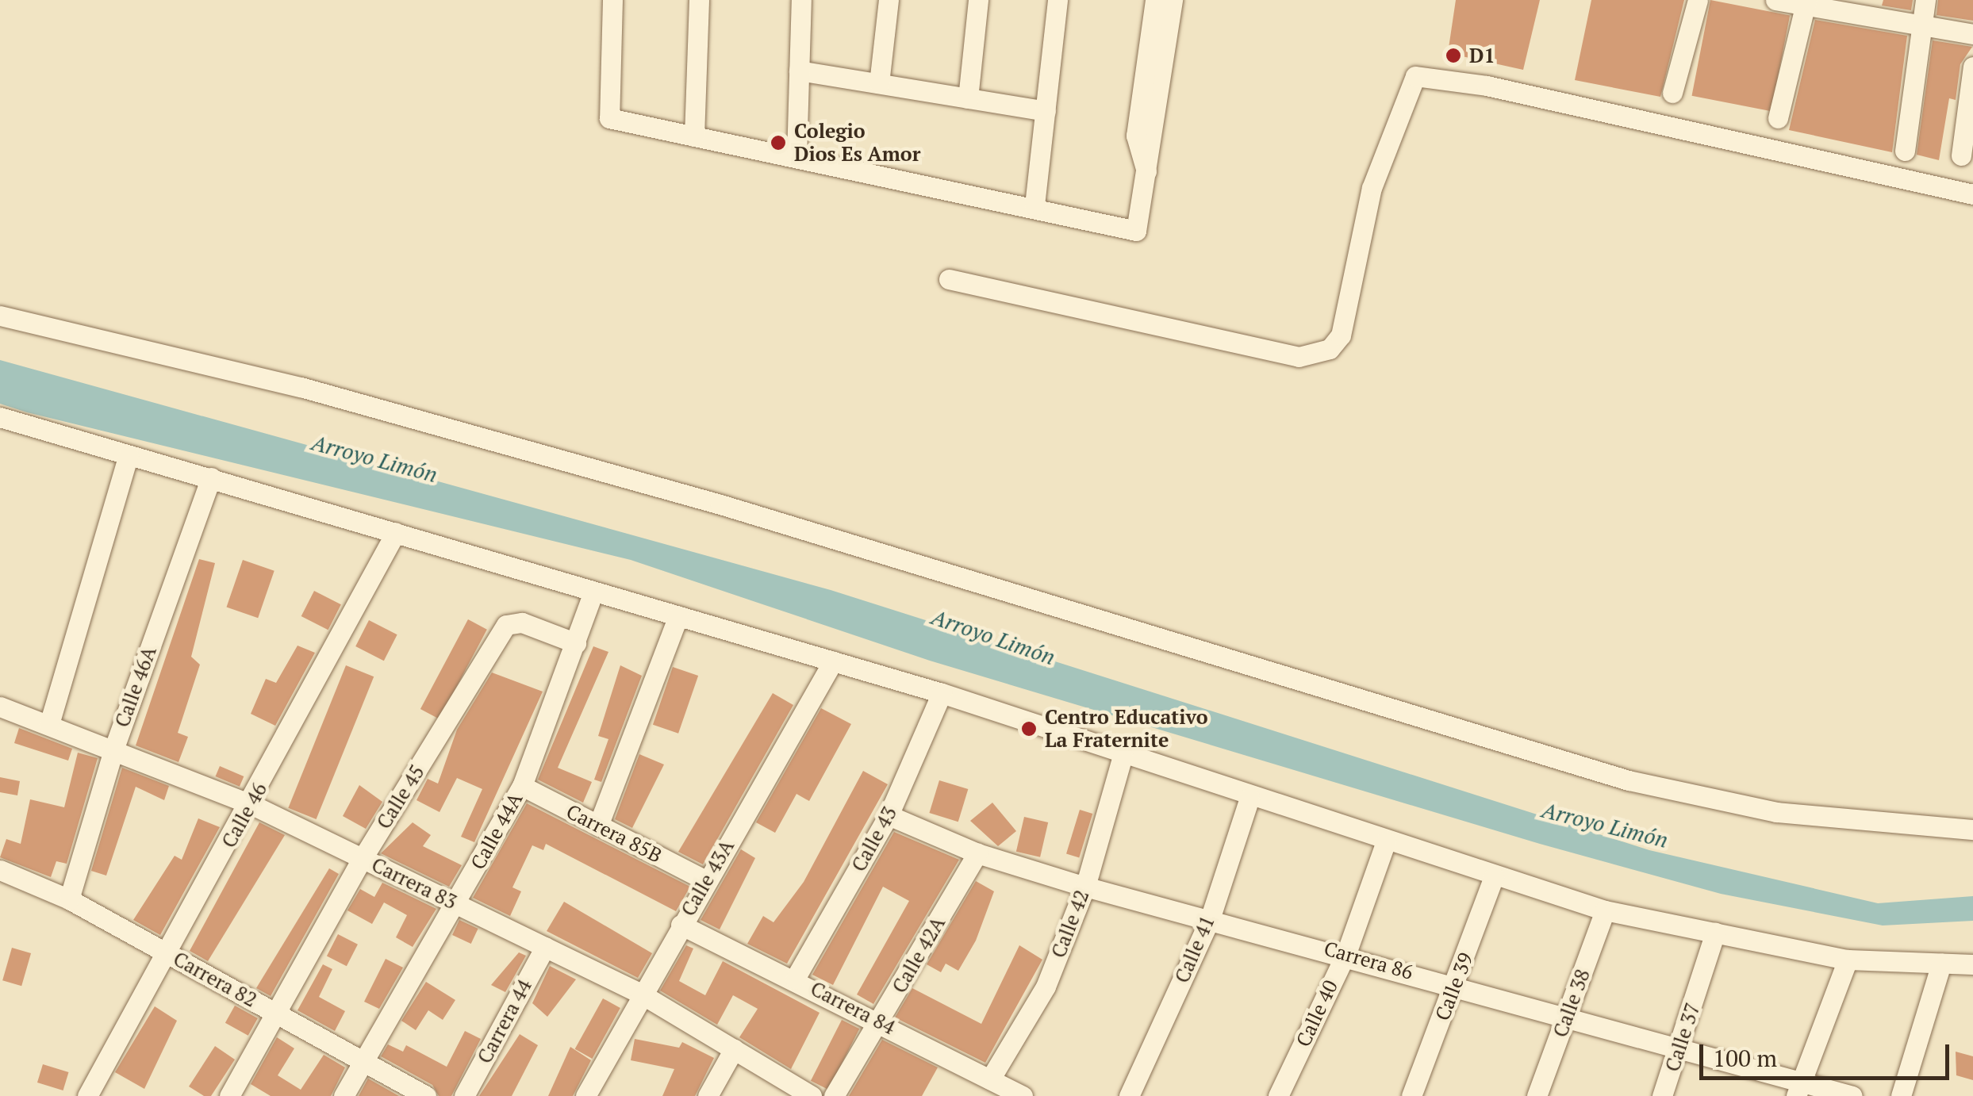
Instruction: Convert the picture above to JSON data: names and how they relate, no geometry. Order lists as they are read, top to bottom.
{
  "streets": {
    "street": [
      "Calle 46A",
      "Calle 45",
      "Calle 46",
      "Calle 44A",
      "Carrera 85B",
      "Calle 43",
      "Calle 43A",
      "Carrera 83",
      "Calle 42",
      "Calle 41",
      "Calle 42A",
      "Carrera 86",
      "Carrera 82",
      "Calle 39",
      "Calle 38",
      "Carrera 84",
      "Calle 40",
      "Carrera 44",
      "Calle 37"
    ]
  },
  "crossings": [
    ["Calle 46A", "Carrera 83"],
    ["Calle 46A", "Carrera 82"],
    ["Calle 45", "Calle 44A"],
    ["Calle 45", "Carrera 83"],
    ["Calle 45", "Carrera 82"],
    ["Calle 46", "Carrera 83"],
    ["Calle 46", "Carrera 82"],
    ["Calle 44A", "Carrera 85B"],
    ["Calle 44A", "Carrera 83"],
    ["Calle 44A", "Carrera 82"],
    ["Carrera 85B", "Calle 43A"],
    ["Calle 43", "Carrera 86"],
    ["Calle 43", "Carrera 84"],
    ["Calle 43A", "Carrera 83"],
    ["Calle 43A", "Carrera 84"],
    ["Carrera 83", "Carrera 44"],
    ["Calle 42", "Carrera 86"],
    ["Calle 42", "Carrera 84"],
    ["Calle 41", "Carrera 86"],
    ["Calle 42A", "Carrera 86"],
    ["Calle 42A", "Carrera 84"],
    ["Carrera 86", "Calle 39"],
    ["Carrera 86", "Calle 38"],
    ["Carrera 86", "Calle 40"],
    ["Carrera 86", "Calle 37"]
  ],
  "water": ["Arroyo Limón"],
  "places": ["D1", "Colegio Dios Es Amor", "Centro Educativo La Fraternite"],
  "scale_bar": "100 m"
}
